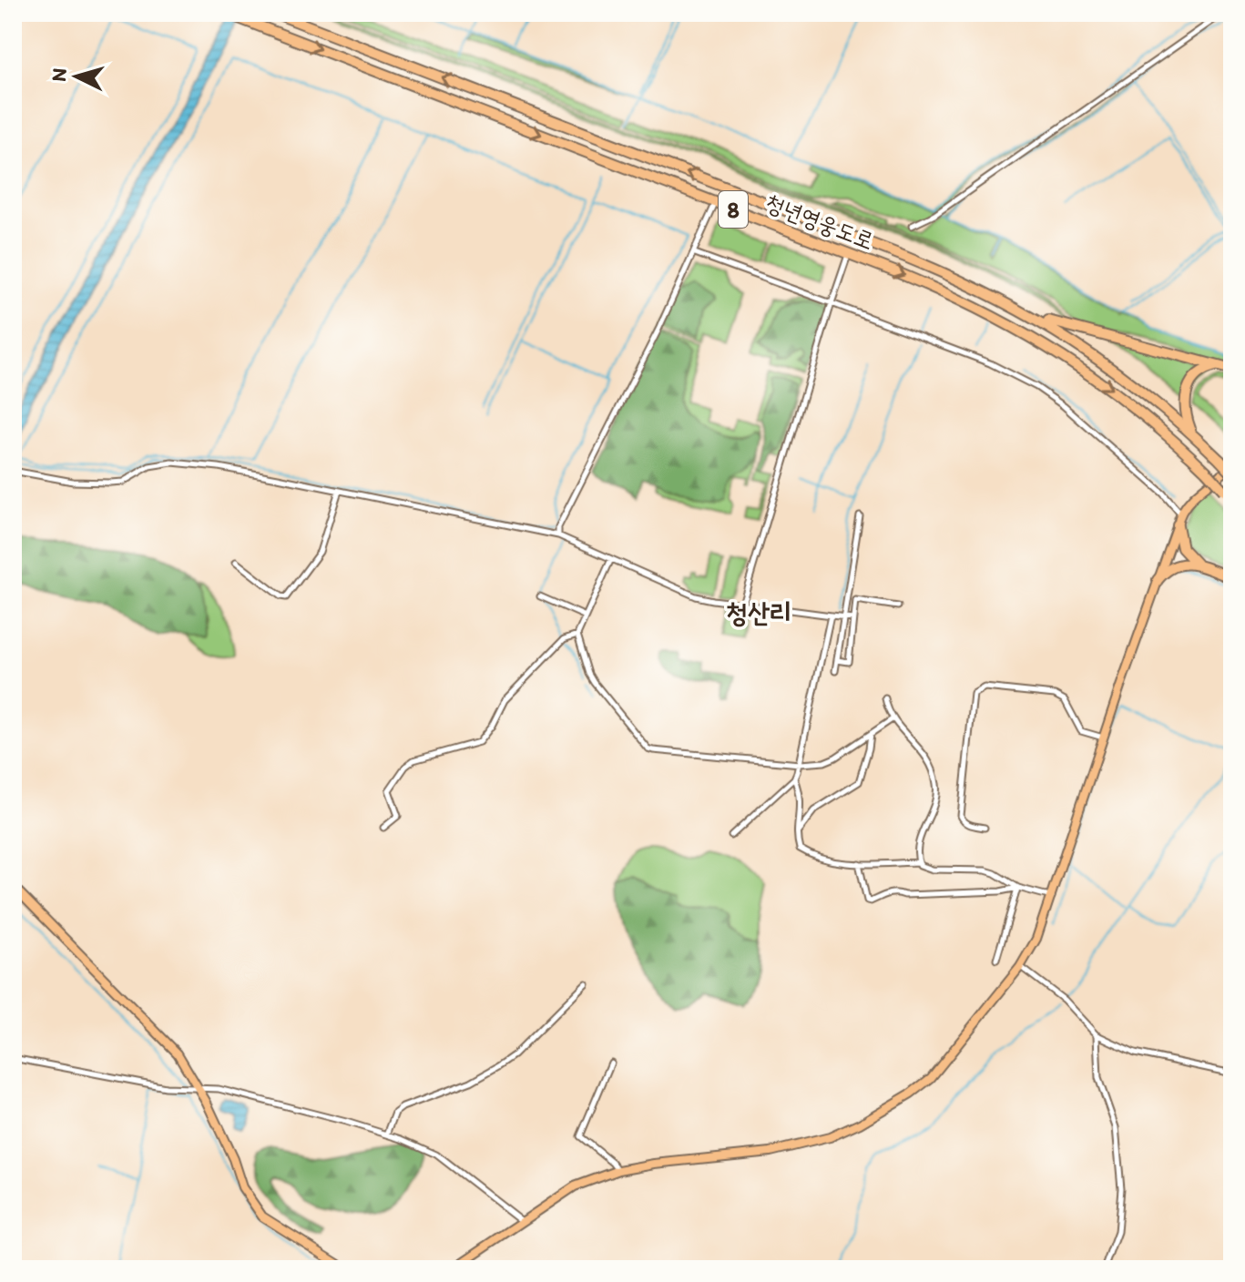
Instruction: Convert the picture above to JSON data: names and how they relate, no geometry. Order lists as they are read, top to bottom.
{
  "streets": {
    "highway": ["8", "청년영웅도로"]
  },
  "districts": ["청산리"],
  "north": "left"
}
